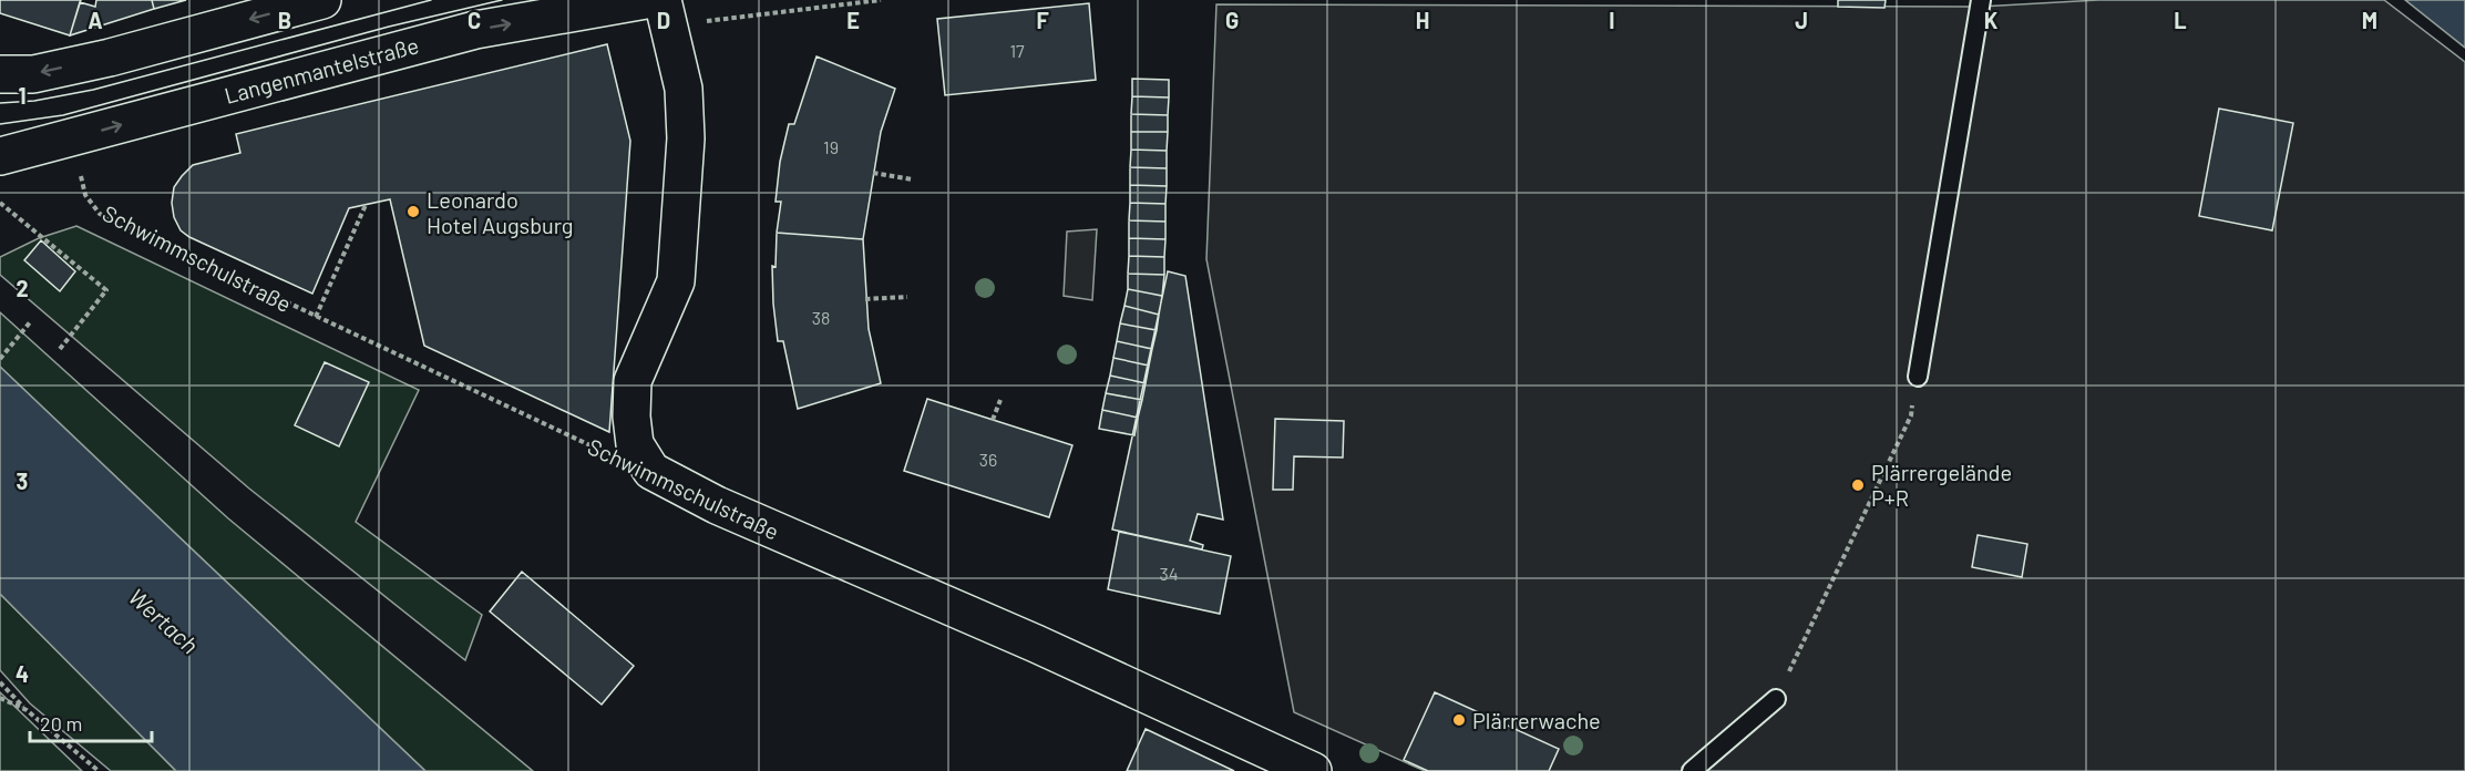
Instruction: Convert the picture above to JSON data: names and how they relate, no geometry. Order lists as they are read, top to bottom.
{
  "streets": {
    "street": ["Langenmantelstraße", "Schwimmschulstraße"]
  },
  "water": ["Wertach"],
  "places": ["Leonardo Hotel Augsburg", "Plärrergelände P+R", "Plärrerwache"],
  "house_numbers": [
    "17",
    "19",
    "38",
    "36",
    "34"
  ],
  "scale_bar": "20 m",
  "grid": {
    "columns": [
      "A",
      "B",
      "C",
      "D",
      "E",
      "F",
      "G",
      "H",
      "I",
      "J",
      "K",
      "L",
      "M"
    ],
    "rows": [
      "1",
      "2",
      "3",
      "4"
    ]
  }
}
